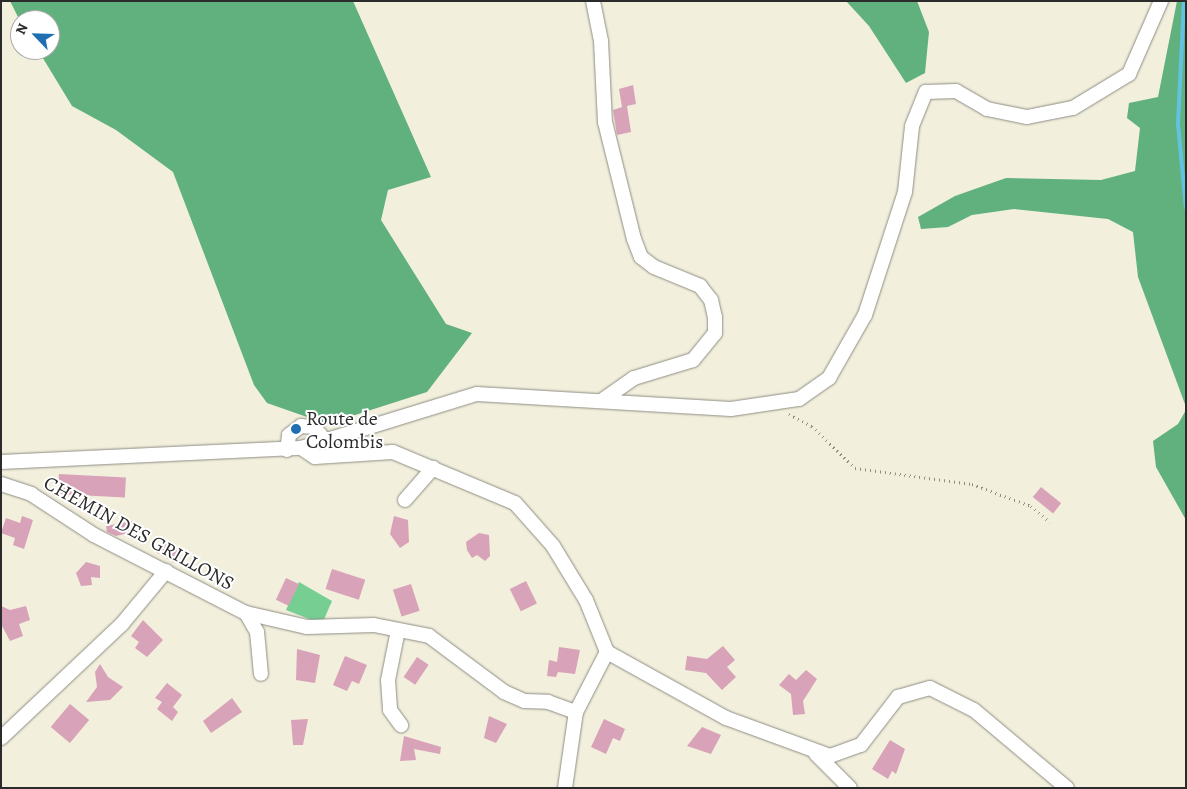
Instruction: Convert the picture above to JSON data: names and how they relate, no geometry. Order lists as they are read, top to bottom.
{
  "streets": {
    "street": ["CHEMIN DES GRILLONS"]
  },
  "places": ["Route de Colombis"],
  "north": "top left"
}
